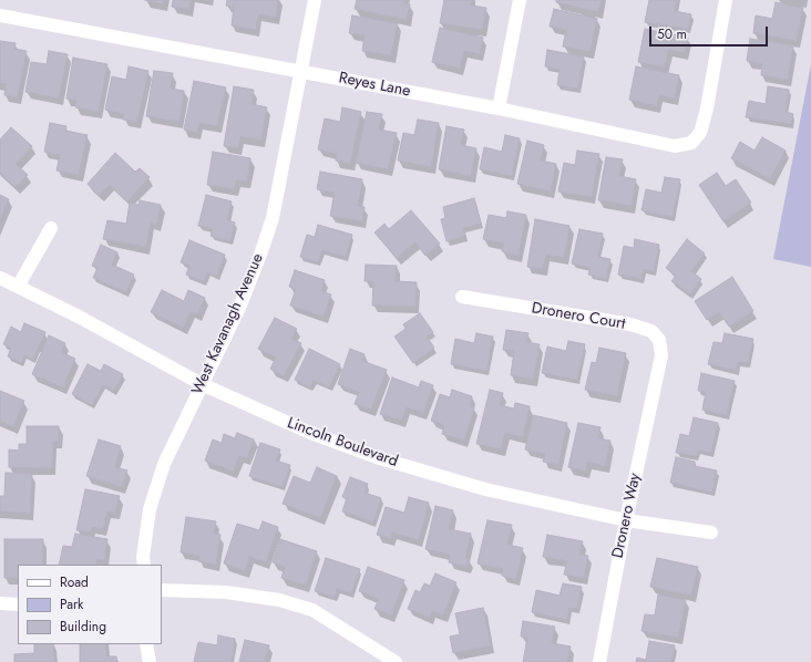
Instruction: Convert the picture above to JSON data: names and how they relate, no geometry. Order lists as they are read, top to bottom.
{
  "streets": {
    "street": [
      "Reyes Lane",
      "Dronero Court",
      "West Kavanagh Avenue",
      "Lincoln Boulevard",
      "Dronero Way"
    ]
  },
  "crossings": [
    ["Reyes Lane", "West Kavanagh Avenue"],
    ["Dronero Court", "Dronero Way"],
    ["West Kavanagh Avenue", "Lincoln Boulevard"],
    ["Lincoln Boulevard", "Dronero Way"]
  ],
  "legend": ["Road", "Park", "Building"],
  "scale_bar": "50 m"
}
